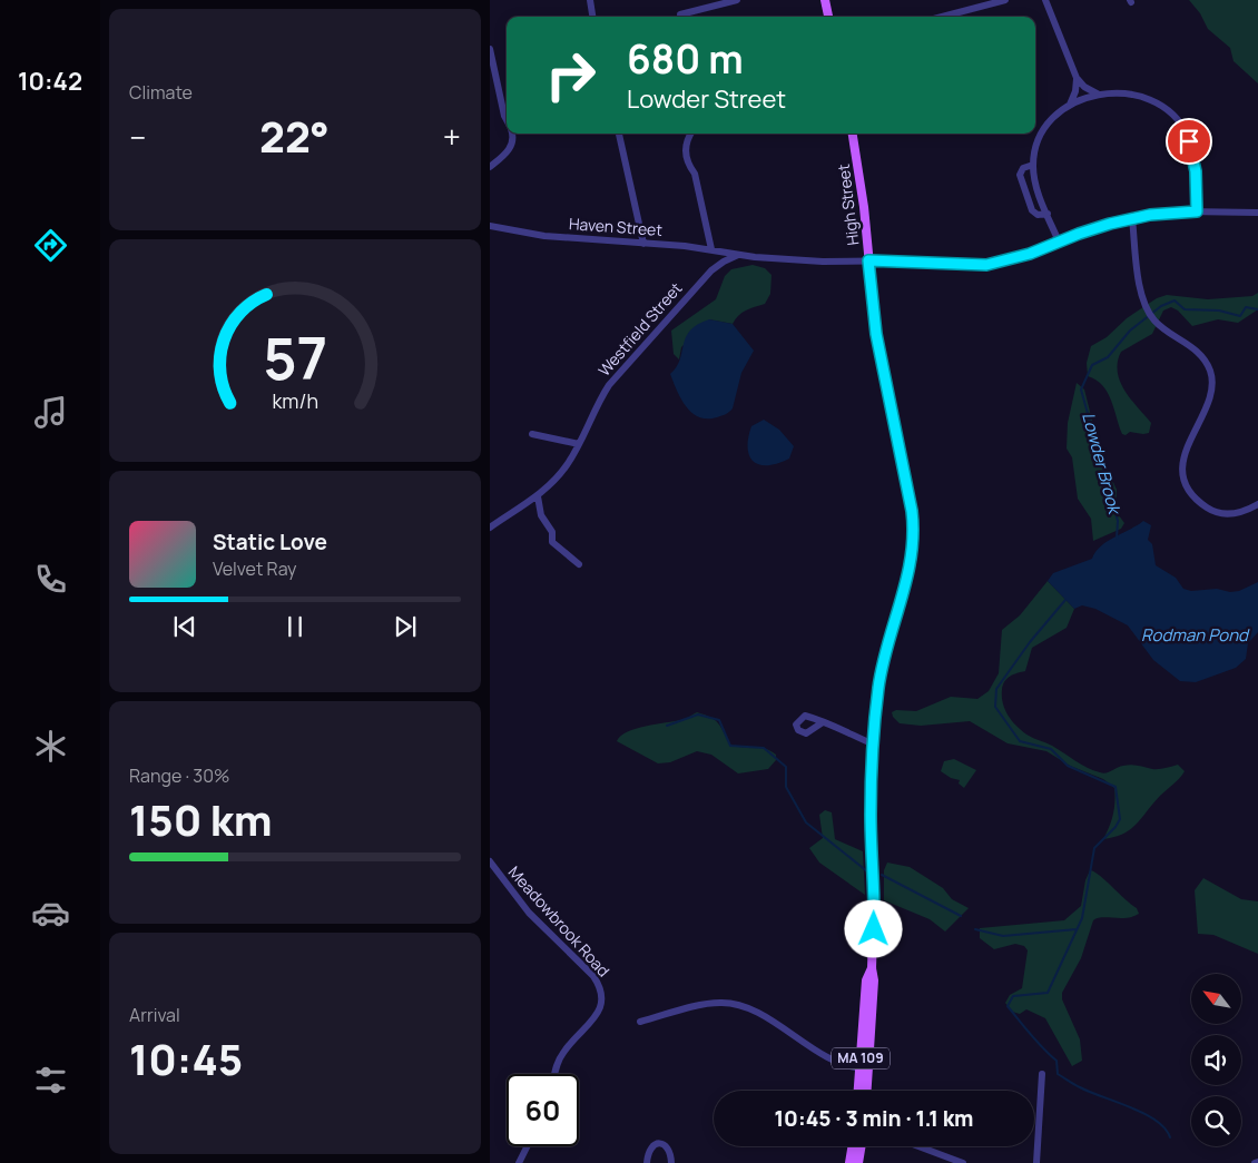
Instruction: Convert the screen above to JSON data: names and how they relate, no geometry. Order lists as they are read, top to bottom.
{
  "streets": {
    "main road": ["High Street", "MA 109"],
    "street": ["Haven Street", "Westfield Street", "Meadowbrook Road"]
  },
  "crossings": [
    ["Haven Street", "Westfield Street"]
  ],
  "water": ["Lowder Brook", "Rodman Pond"],
  "north": "top left",
  "page": {
    "tabs": "10:42",
    "tile": [
      "Climate",
      ["Range · 30%", "150 km"],
      ["Arrival", "10:45"]
    ],
    "turn": ["680 m", "Lowder Street"],
    "heat": ["−", "22°", "+"],
    "song": ["Static Love", "Velvet Ray"],
    "limit": "60",
    "trip": "10:45 · 3 min · 1.1 km",
    "gauge": ["57", "km/h"]
  }
}
